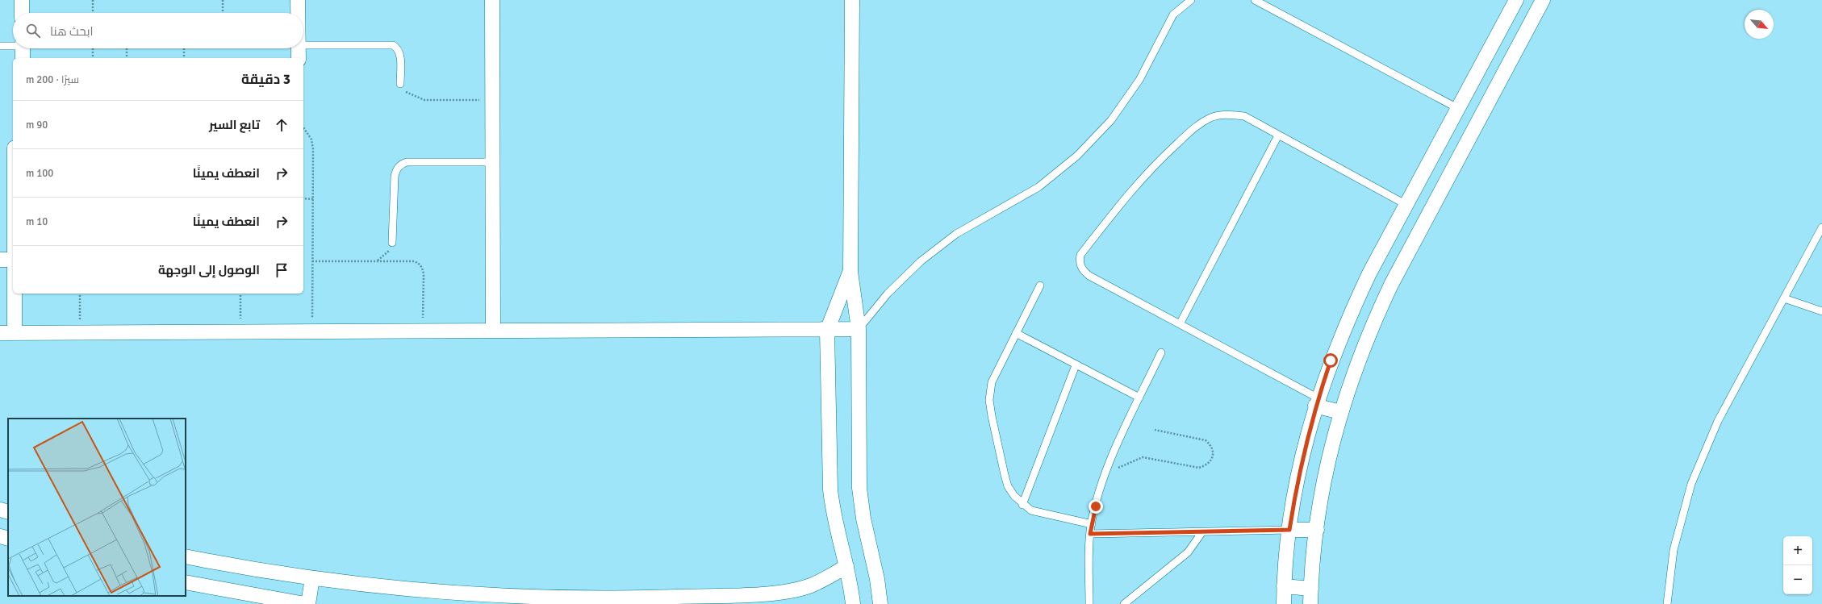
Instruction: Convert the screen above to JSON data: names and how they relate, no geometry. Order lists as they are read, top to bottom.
{
  "north": "bottom right",
  "page": {
    "search": "ابحث هنا",
    "heading": ["3 دقيقة", "سيرًا · 200 m"],
    "list": [
      ["تابع السير", "90 m"],
      ["انعطف يمينًا", "100 m"],
      ["انعطف يمينًا", "10 m"],
      "الوصول إلى الوجهة"
    ],
    "map_buttons": ["+", "−"]
  }
}
